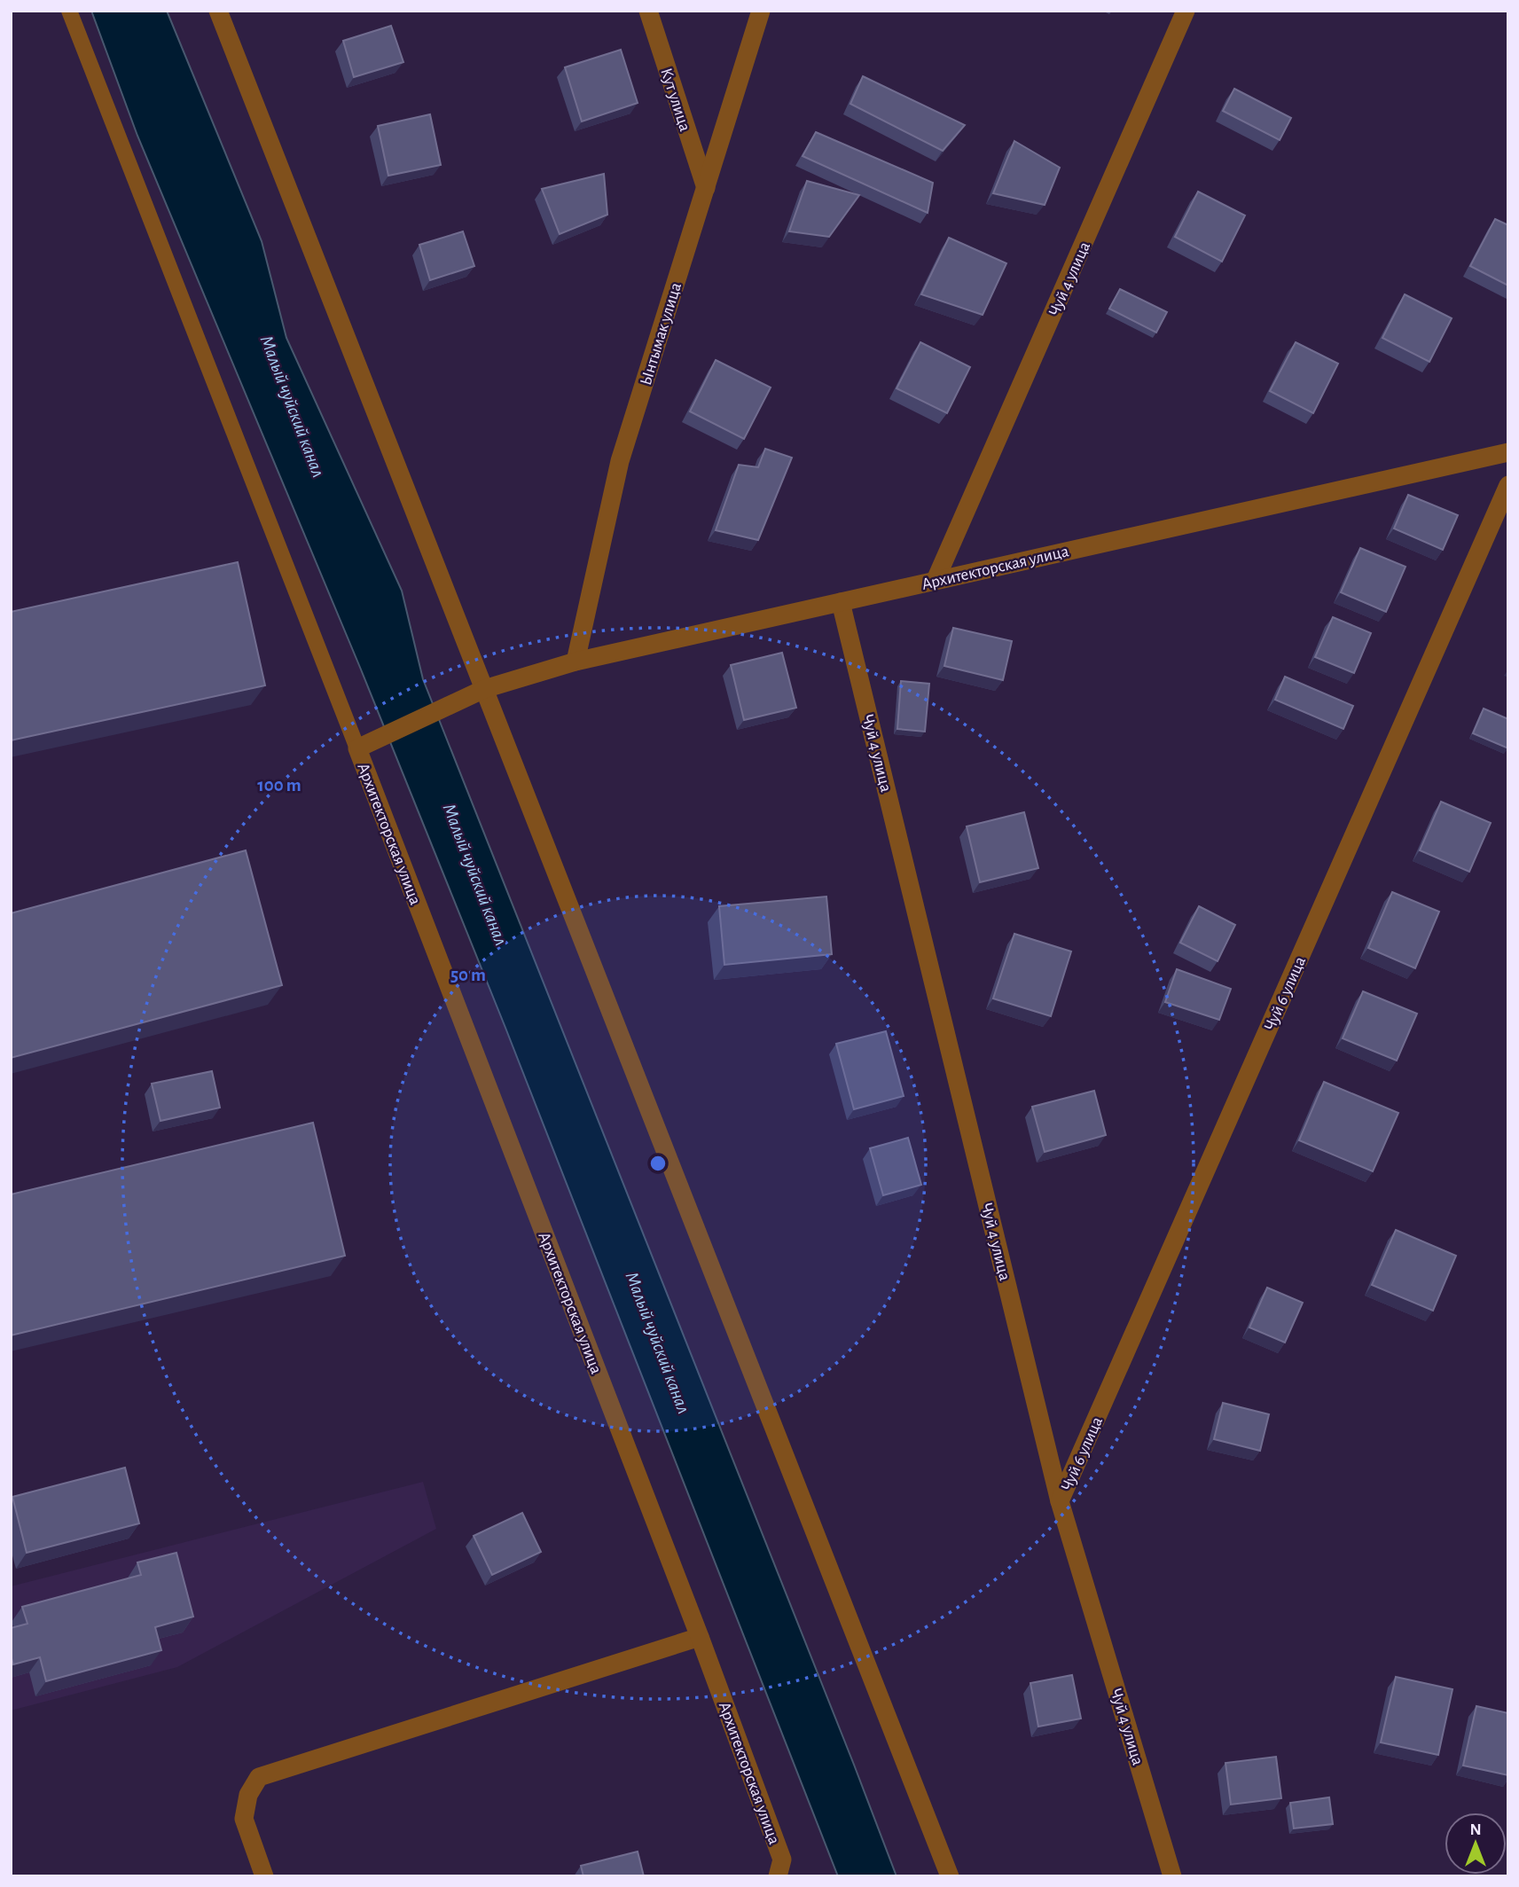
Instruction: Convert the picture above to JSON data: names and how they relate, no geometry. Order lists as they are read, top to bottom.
{
  "streets": {
    "street": [
      "Кут улица",
      "Чуй 4 улица",
      "Ынтымак улица",
      "Архитекторская улица",
      "Чуй 6 улица"
    ]
  },
  "crossings": [
    ["Кут улица", "Ынтымак улица"],
    ["Чуй 4 улица", "Архитекторская улица"],
    ["Чуй 4 улица", "Чуй 6 улица"],
    ["Ынтымак улица", "Архитекторская улица"]
  ],
  "water": ["Малый чуйский канал"],
  "north": "top",
  "rings": ["100 m", "50 m"]
}
